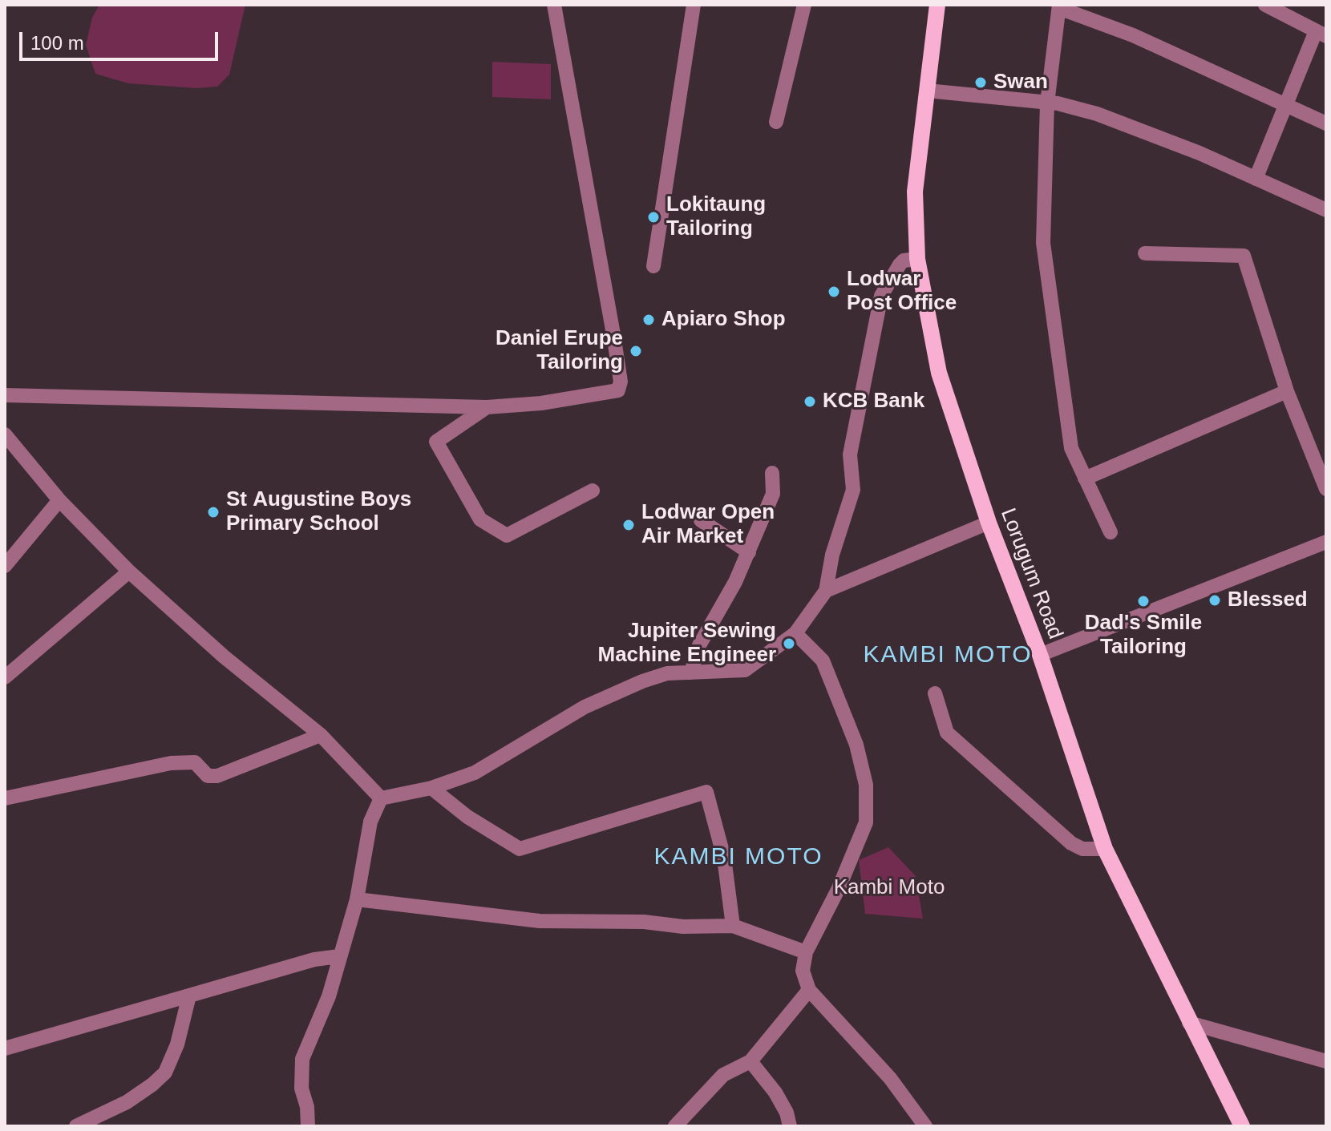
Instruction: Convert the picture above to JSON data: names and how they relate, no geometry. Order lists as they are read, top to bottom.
{
  "streets": {
    "main road": ["Lorugum Road"]
  },
  "districts": ["KAMBI MOTO", "KAMBI MOTO"],
  "parks": ["Kambi Moto"],
  "places": [
    "Swan",
    "Lokitaung Tailoring",
    "Lodwar Post Office",
    "Apiaro Shop",
    "Daniel Erupe Tailoring",
    "KCB Bank",
    "St Augustine Boys Primary School",
    "Lodwar Open Air Market",
    "Blessed",
    "Dad's Smile Tailoring",
    "Jupiter Sewing Machine Engineer"
  ],
  "scale_bar": "100 m"
}
